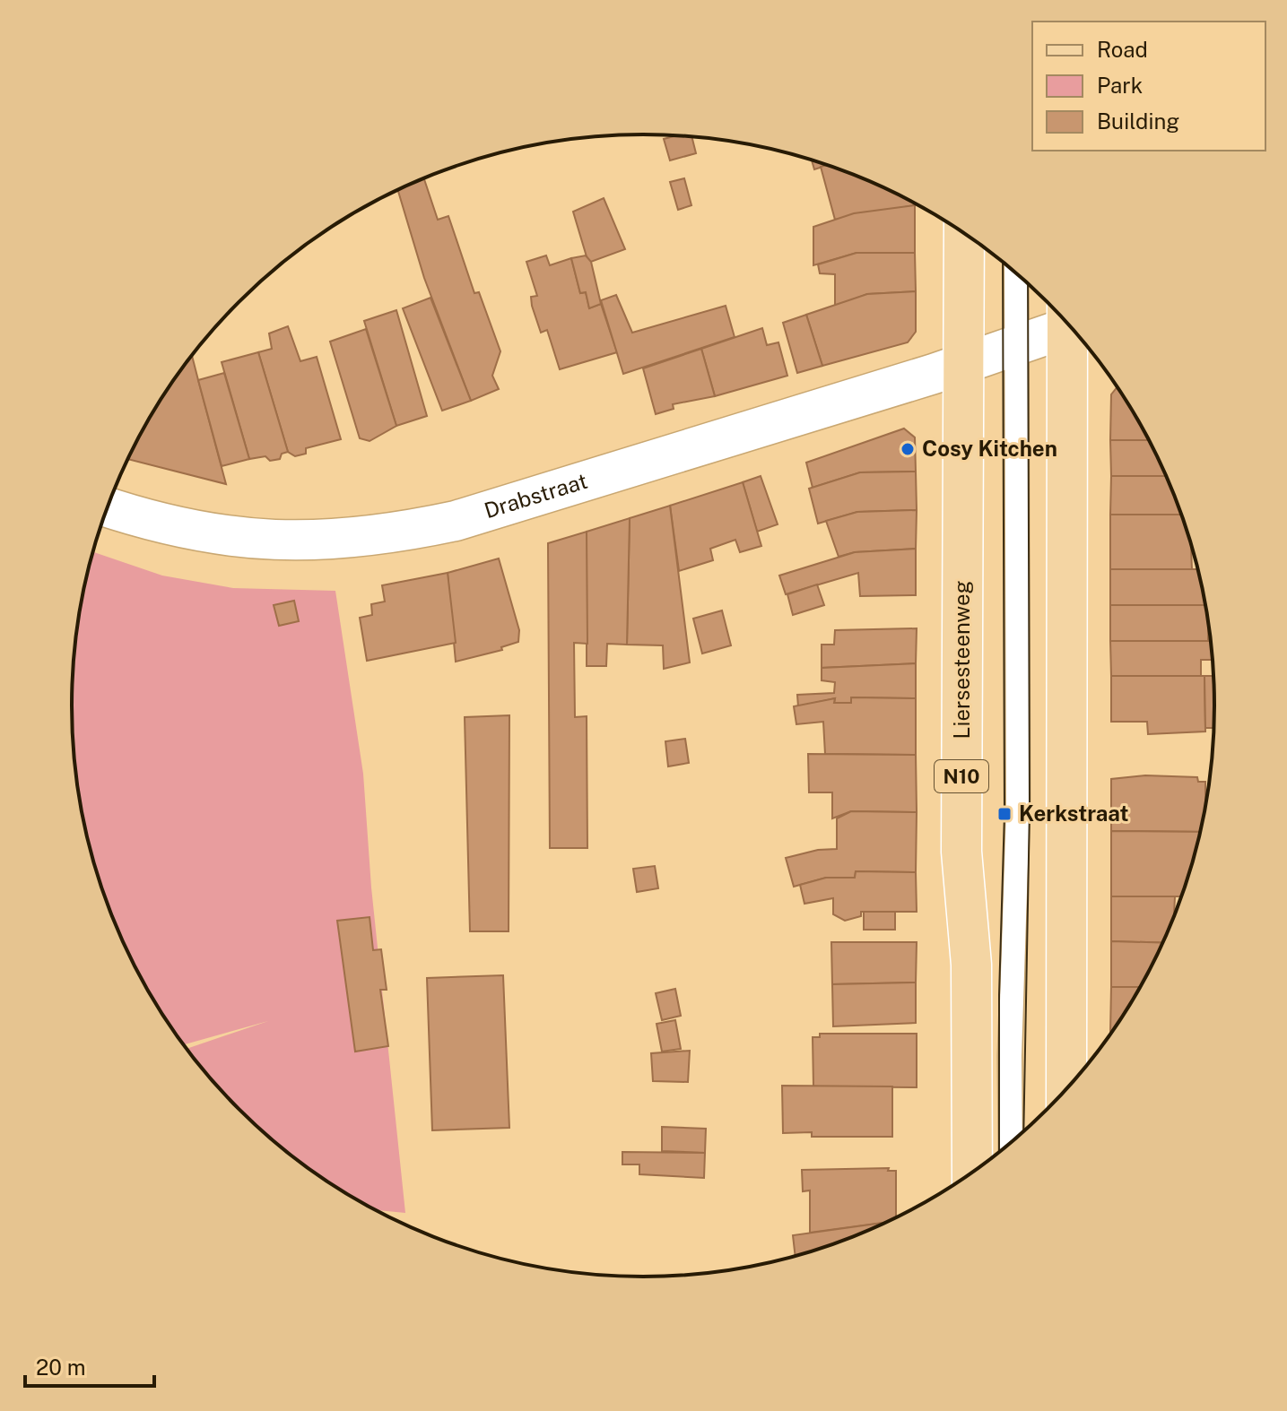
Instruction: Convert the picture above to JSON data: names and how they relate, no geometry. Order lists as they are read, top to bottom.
{
  "streets": {
    "main road": ["Liersesteenweg", "N10"],
    "street": ["Drabstraat"]
  },
  "crossings": [
    ["Drabstraat", "Liersesteenweg"]
  ],
  "places": {
    "other": ["Cosy Kitchen"],
    "transit": ["Kerkstraat"]
  },
  "legend": ["Road", "Park", "Building"],
  "scale_bar": "20 m"
}
